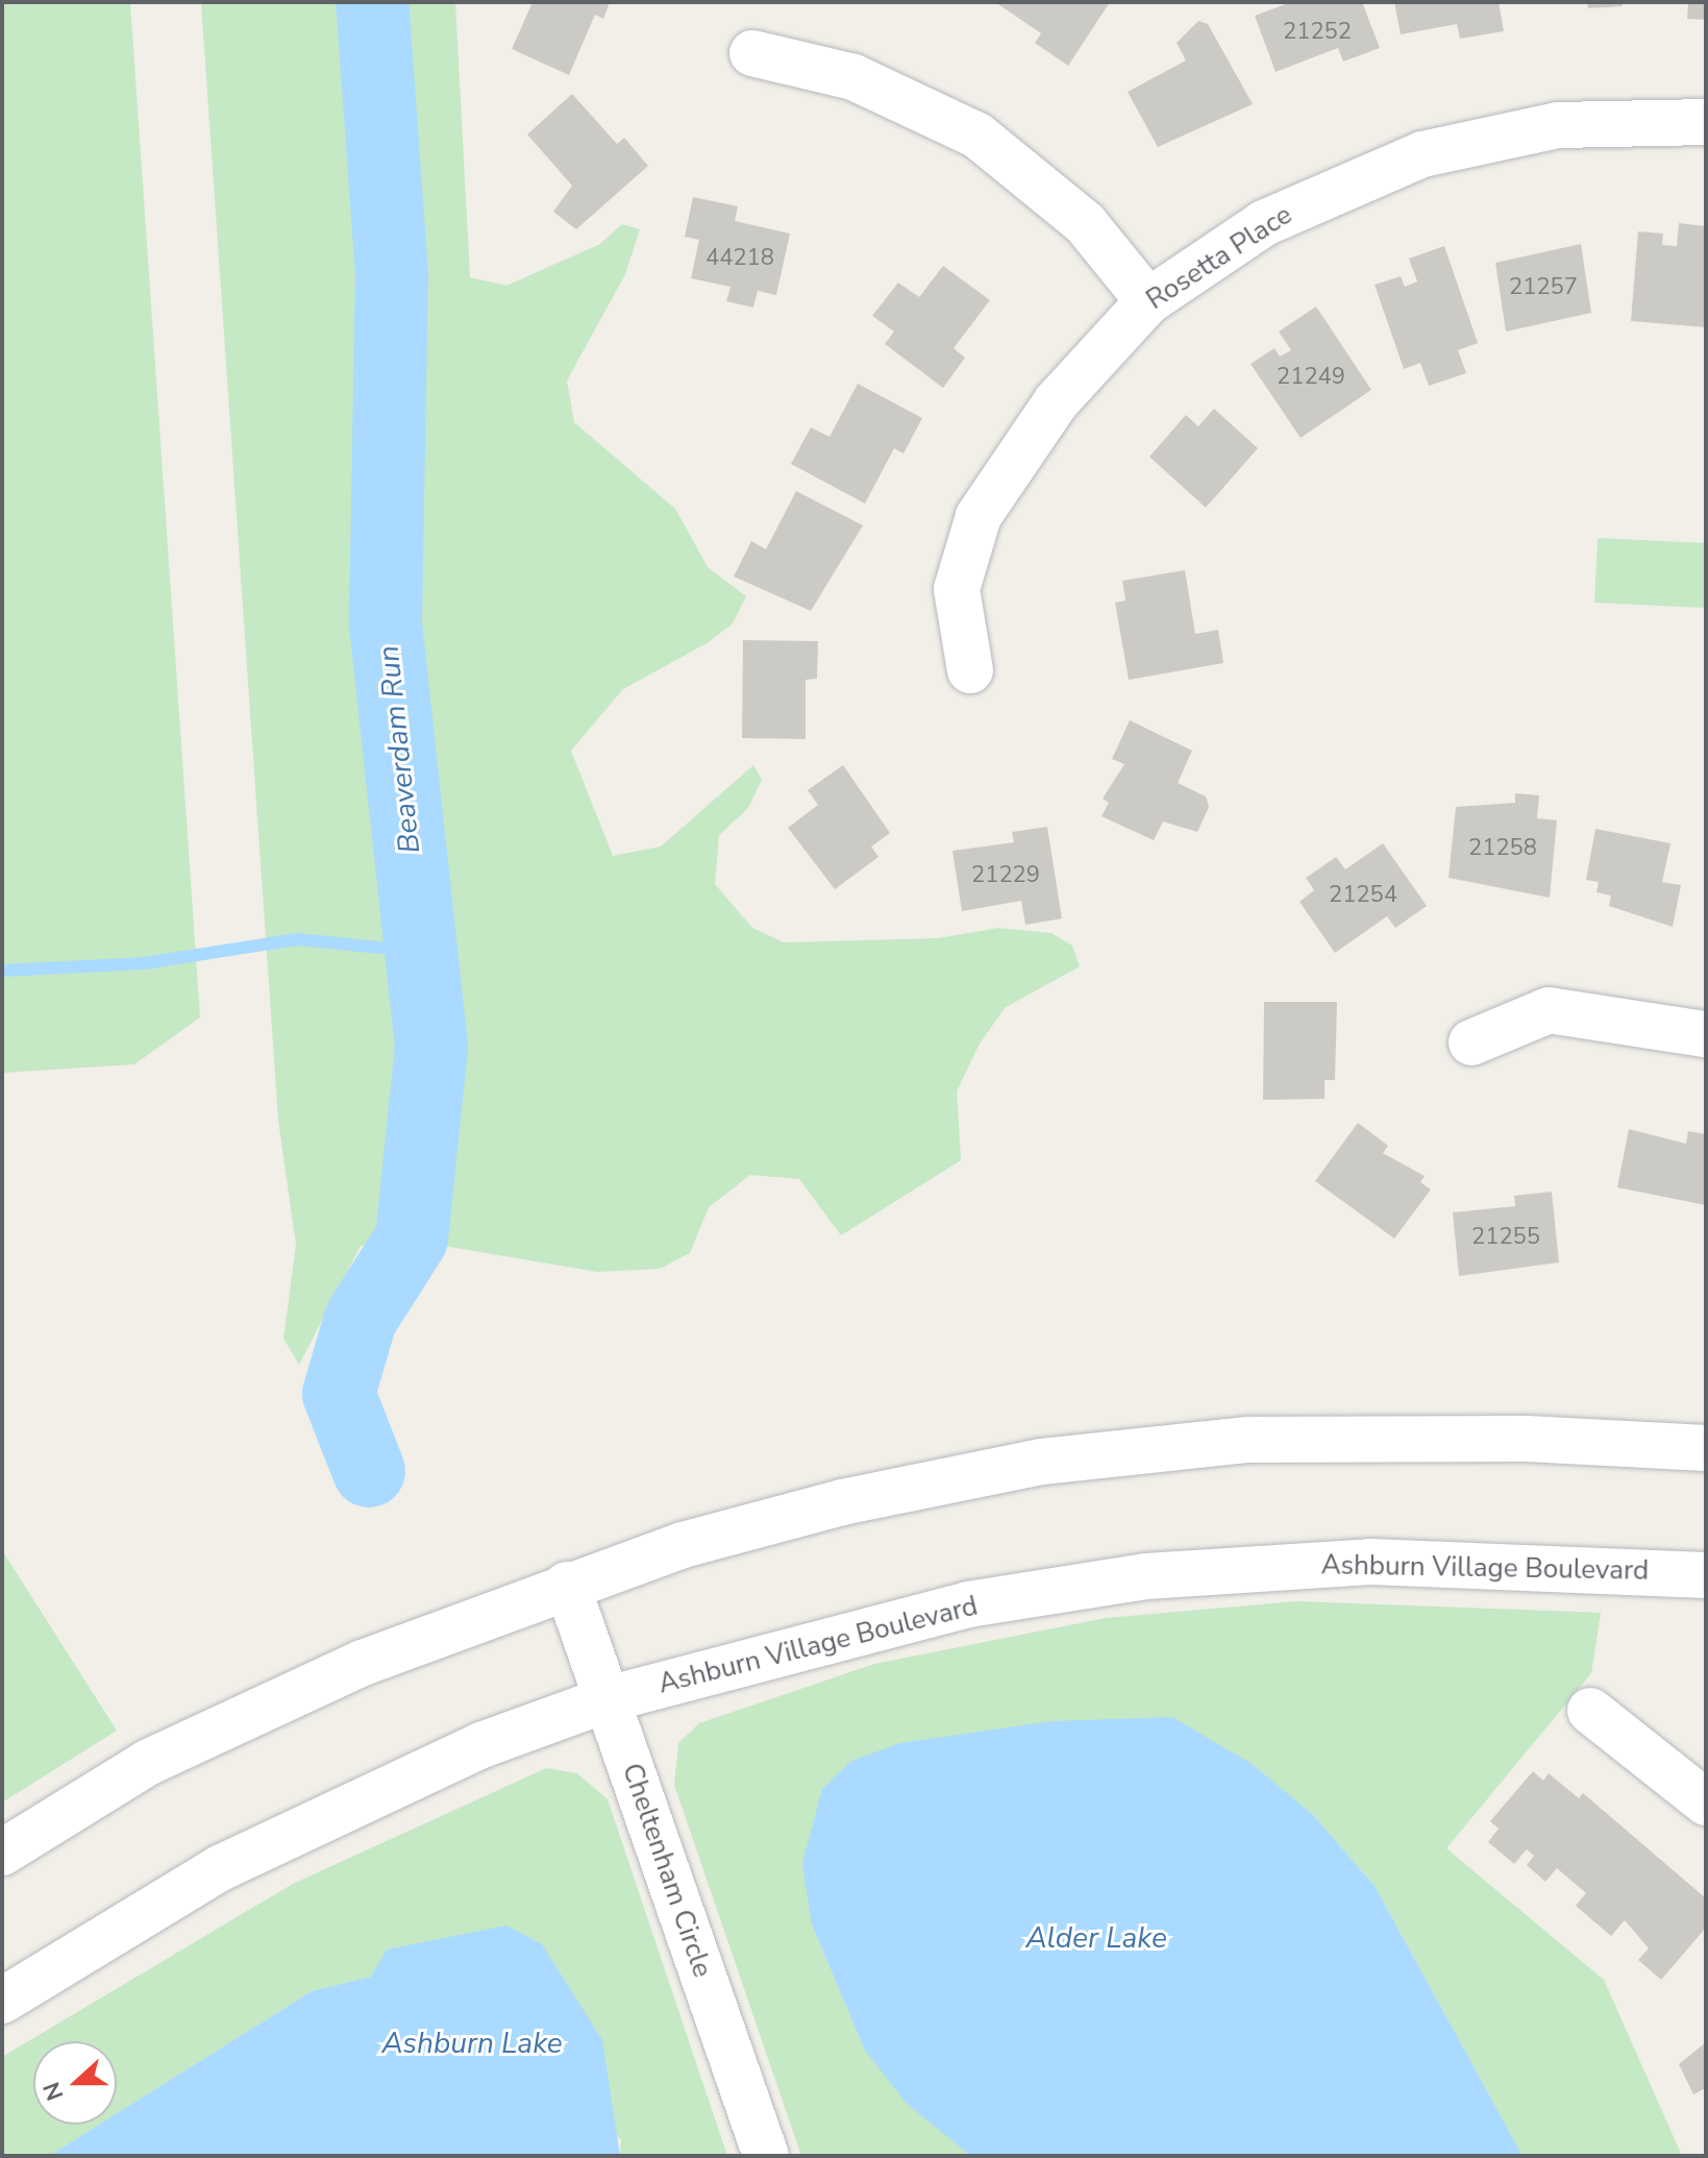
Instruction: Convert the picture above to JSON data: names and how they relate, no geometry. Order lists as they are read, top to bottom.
{
  "streets": {
    "main road": ["Rosetta Place", "Ashburn Village Boulevard", "Cheltenham Circle"]
  },
  "crossings": [
    ["Ashburn Village Boulevard", "Cheltenham Circle"]
  ],
  "water": ["Beaverdam Run", "Alder Lake", "Ashburn Lake"],
  "house_numbers": [
    "21252",
    "44218",
    "21257",
    "21249",
    "21258",
    "21229",
    "21254",
    "21255"
  ],
  "north": "left"
}
